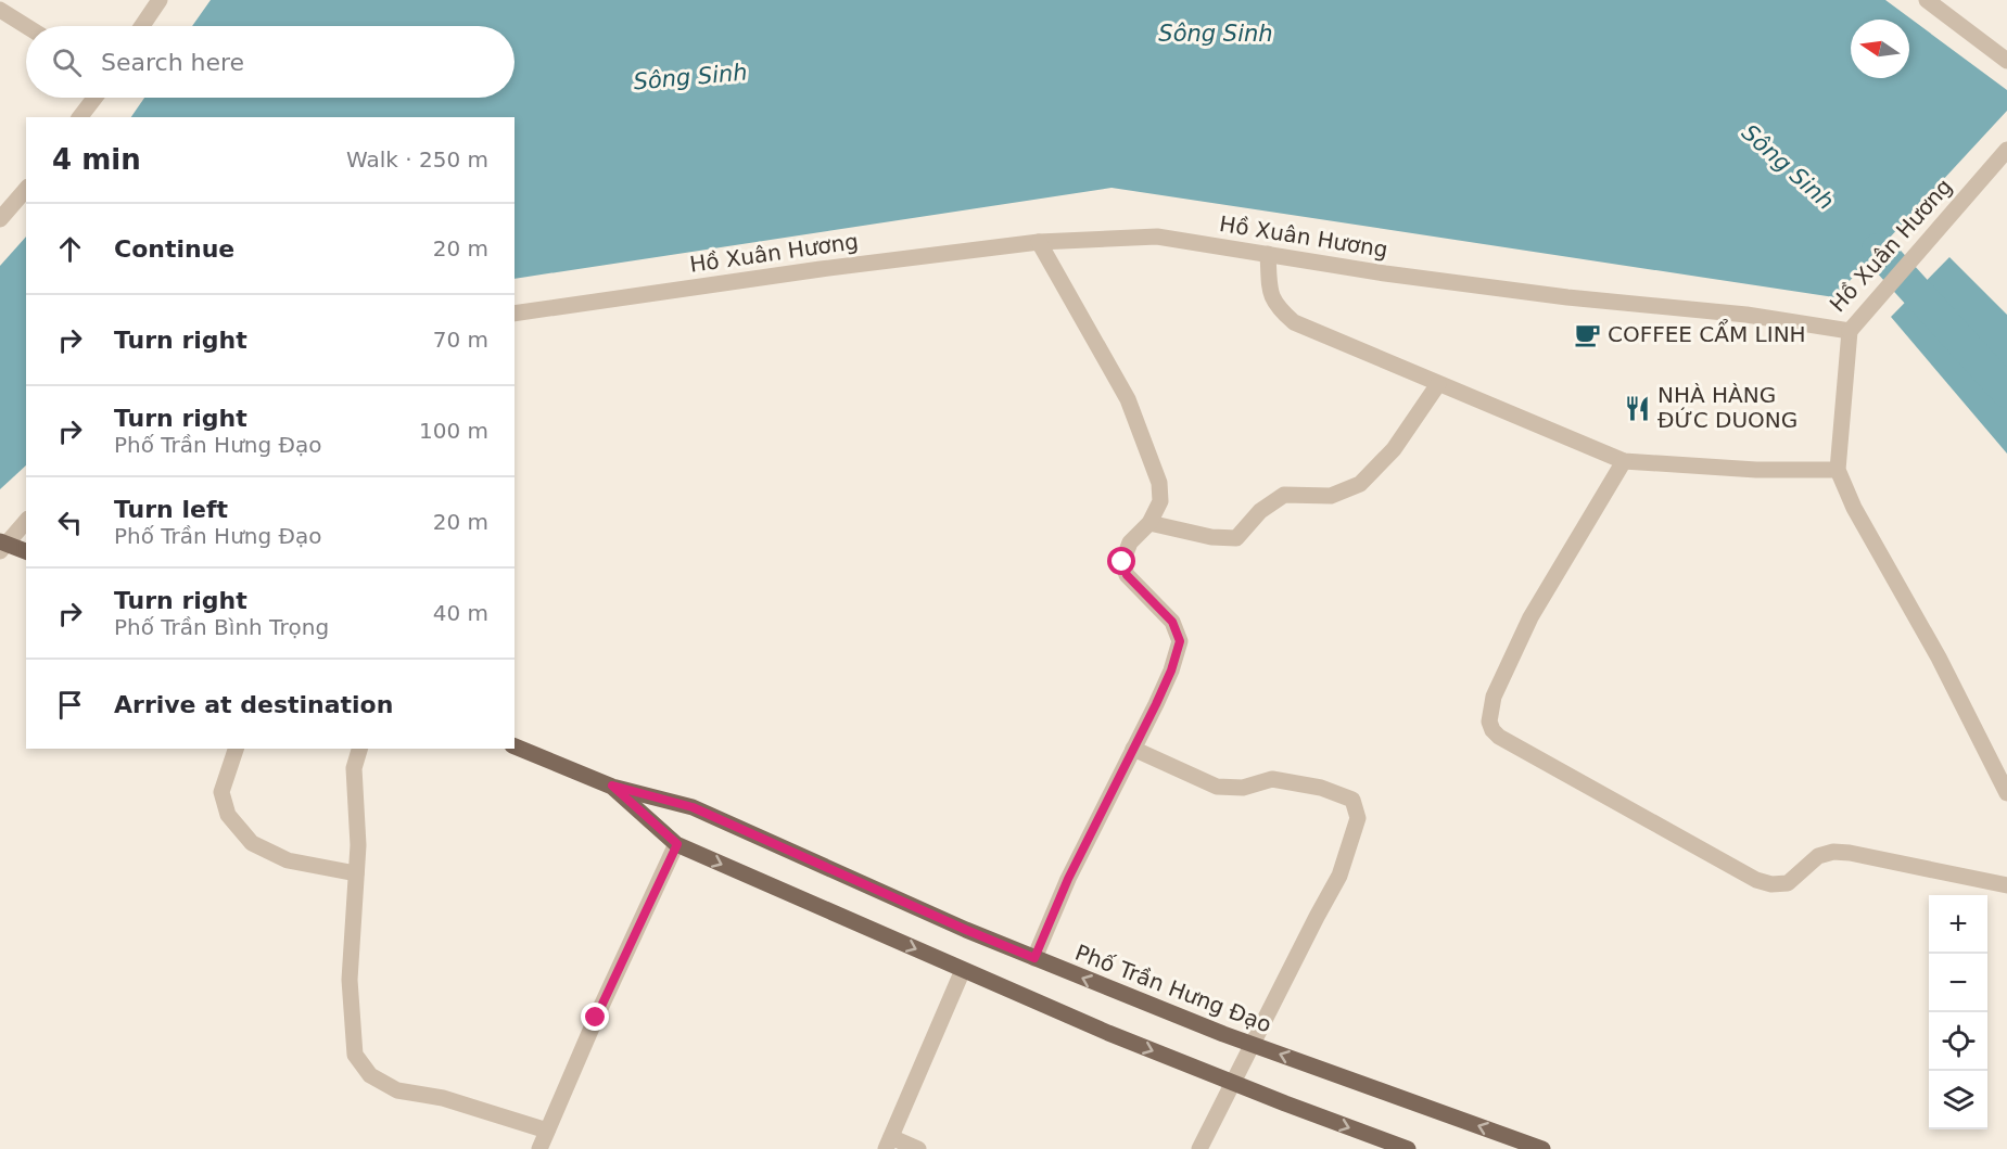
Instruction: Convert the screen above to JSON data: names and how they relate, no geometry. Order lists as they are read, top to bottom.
{
  "streets": {
    "main road": ["Phố Trần Hưng Đạo"],
    "street": ["Hồ Xuân Hương"]
  },
  "water": ["Sông Sinh"],
  "places": {
    "cafe": ["COFFEE CẨM LINH"],
    "restaurant": ["NHÀ HÀNG ĐỨC DUONG"]
  },
  "north": "left",
  "page": {
    "search": "Search here",
    "heading": ["4 min", "Walk · 250 m"],
    "list": [
      ["Continue", "20 m"],
      ["Turn right", "70 m"],
      ["Turn right", "Phố Trần Hưng Đạo", "100 m"],
      ["Turn left", "Phố Trần Hưng Đạo", "20 m"],
      ["Turn right", "Phố Trần Bình Trọng", "40 m"],
      "Arrive at destination"
    ],
    "map_buttons": ["+", "−"]
  }
}
